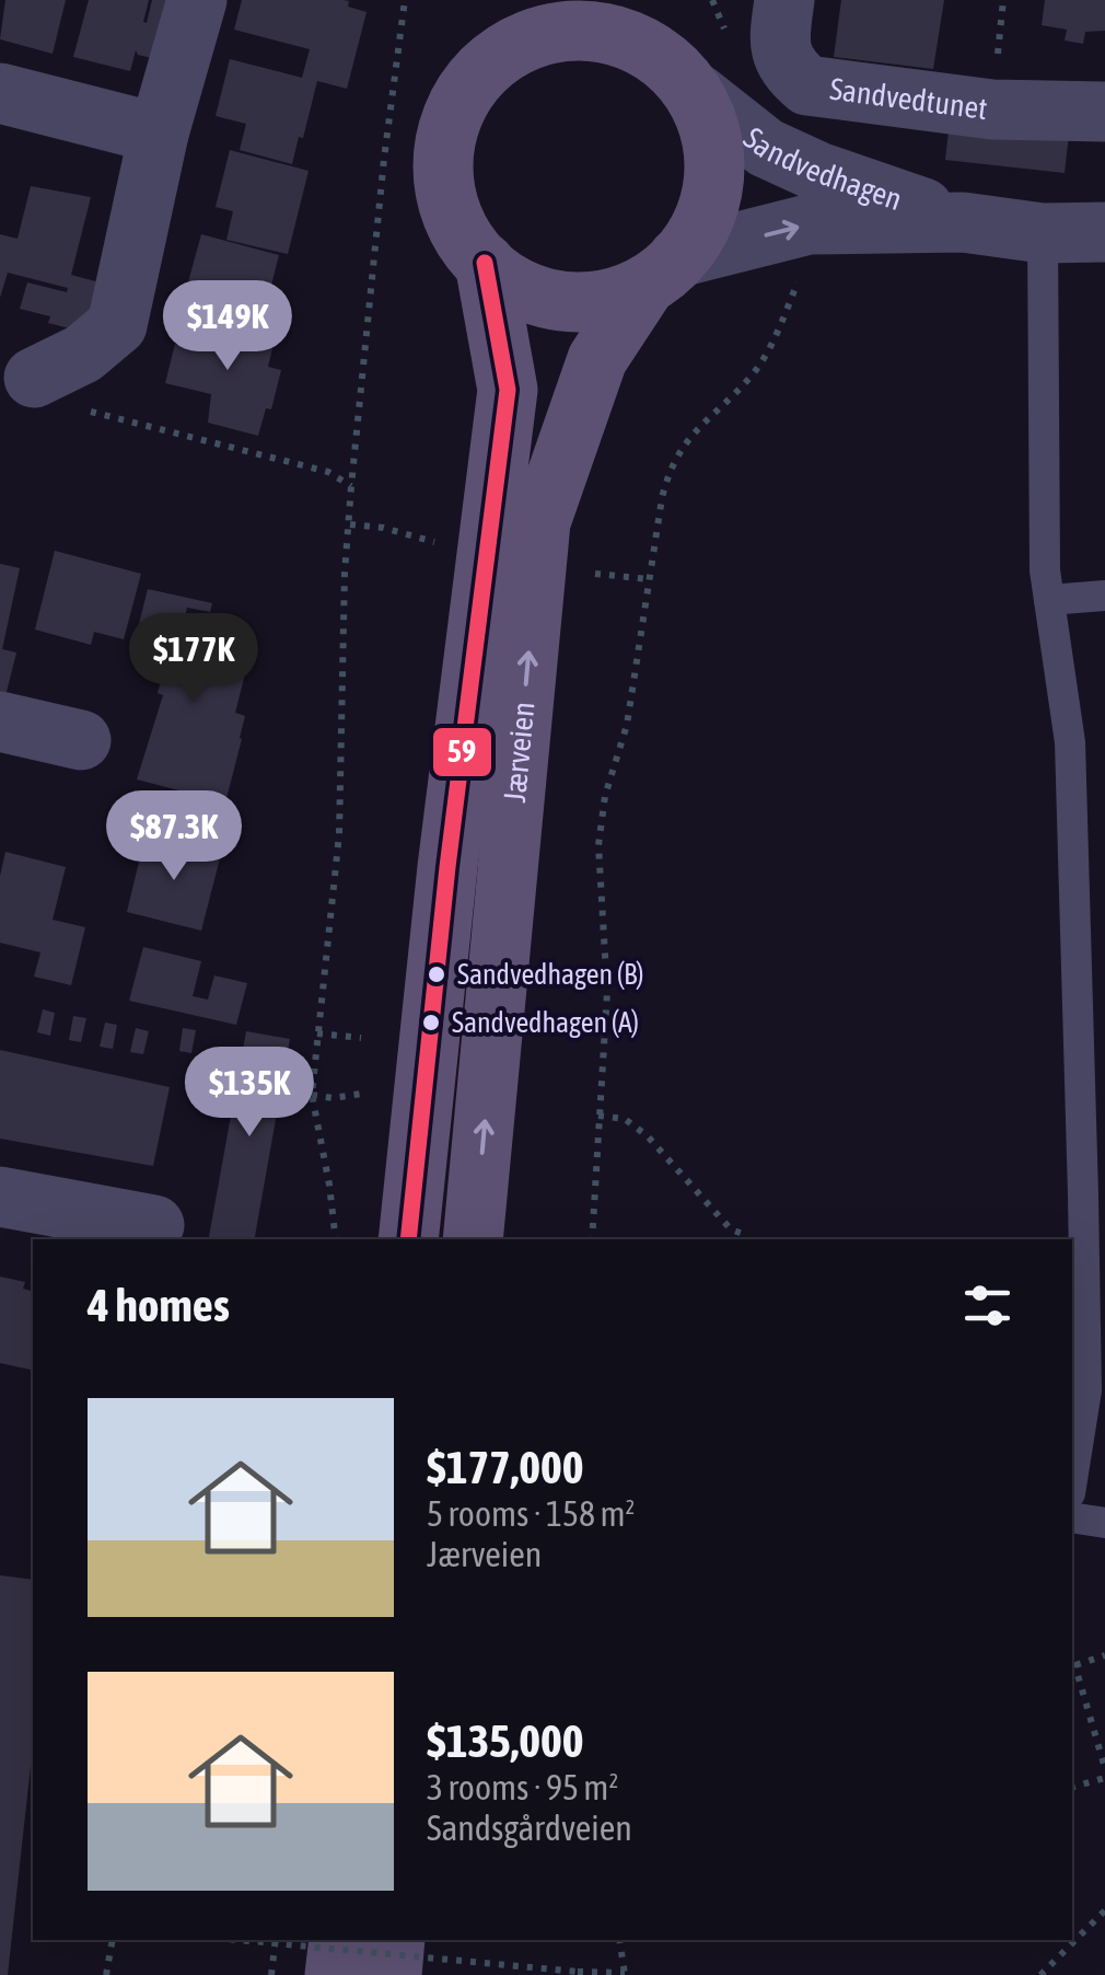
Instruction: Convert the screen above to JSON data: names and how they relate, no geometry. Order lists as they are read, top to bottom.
{
  "streets": {
    "main road": ["Jærveien"],
    "street": ["Sandvedtunet", "Sandvedhagen"]
  },
  "crossings": [
    ["Sandvedhagen", "Jærveien"]
  ],
  "one_way": ["Sandvedhagen"],
  "places": ["Sandvedhagen (B)", "Sandvedhagen (A)"],
  "lines": ["transit line 59"],
  "page": {
    "price": [
      "$149K",
      "$177K",
      "$87.3K",
      "$135K"
    ],
    "heading": "4 homes",
    "list": [
      {
        "name": "$177,000",
        "note": "5 rooms · 158 m² · Jærveien"
      },
      {
        "name": "$135,000",
        "note": "3 rooms · 95 m² · Sandsgårdveien"
      }
    ]
  }
}
